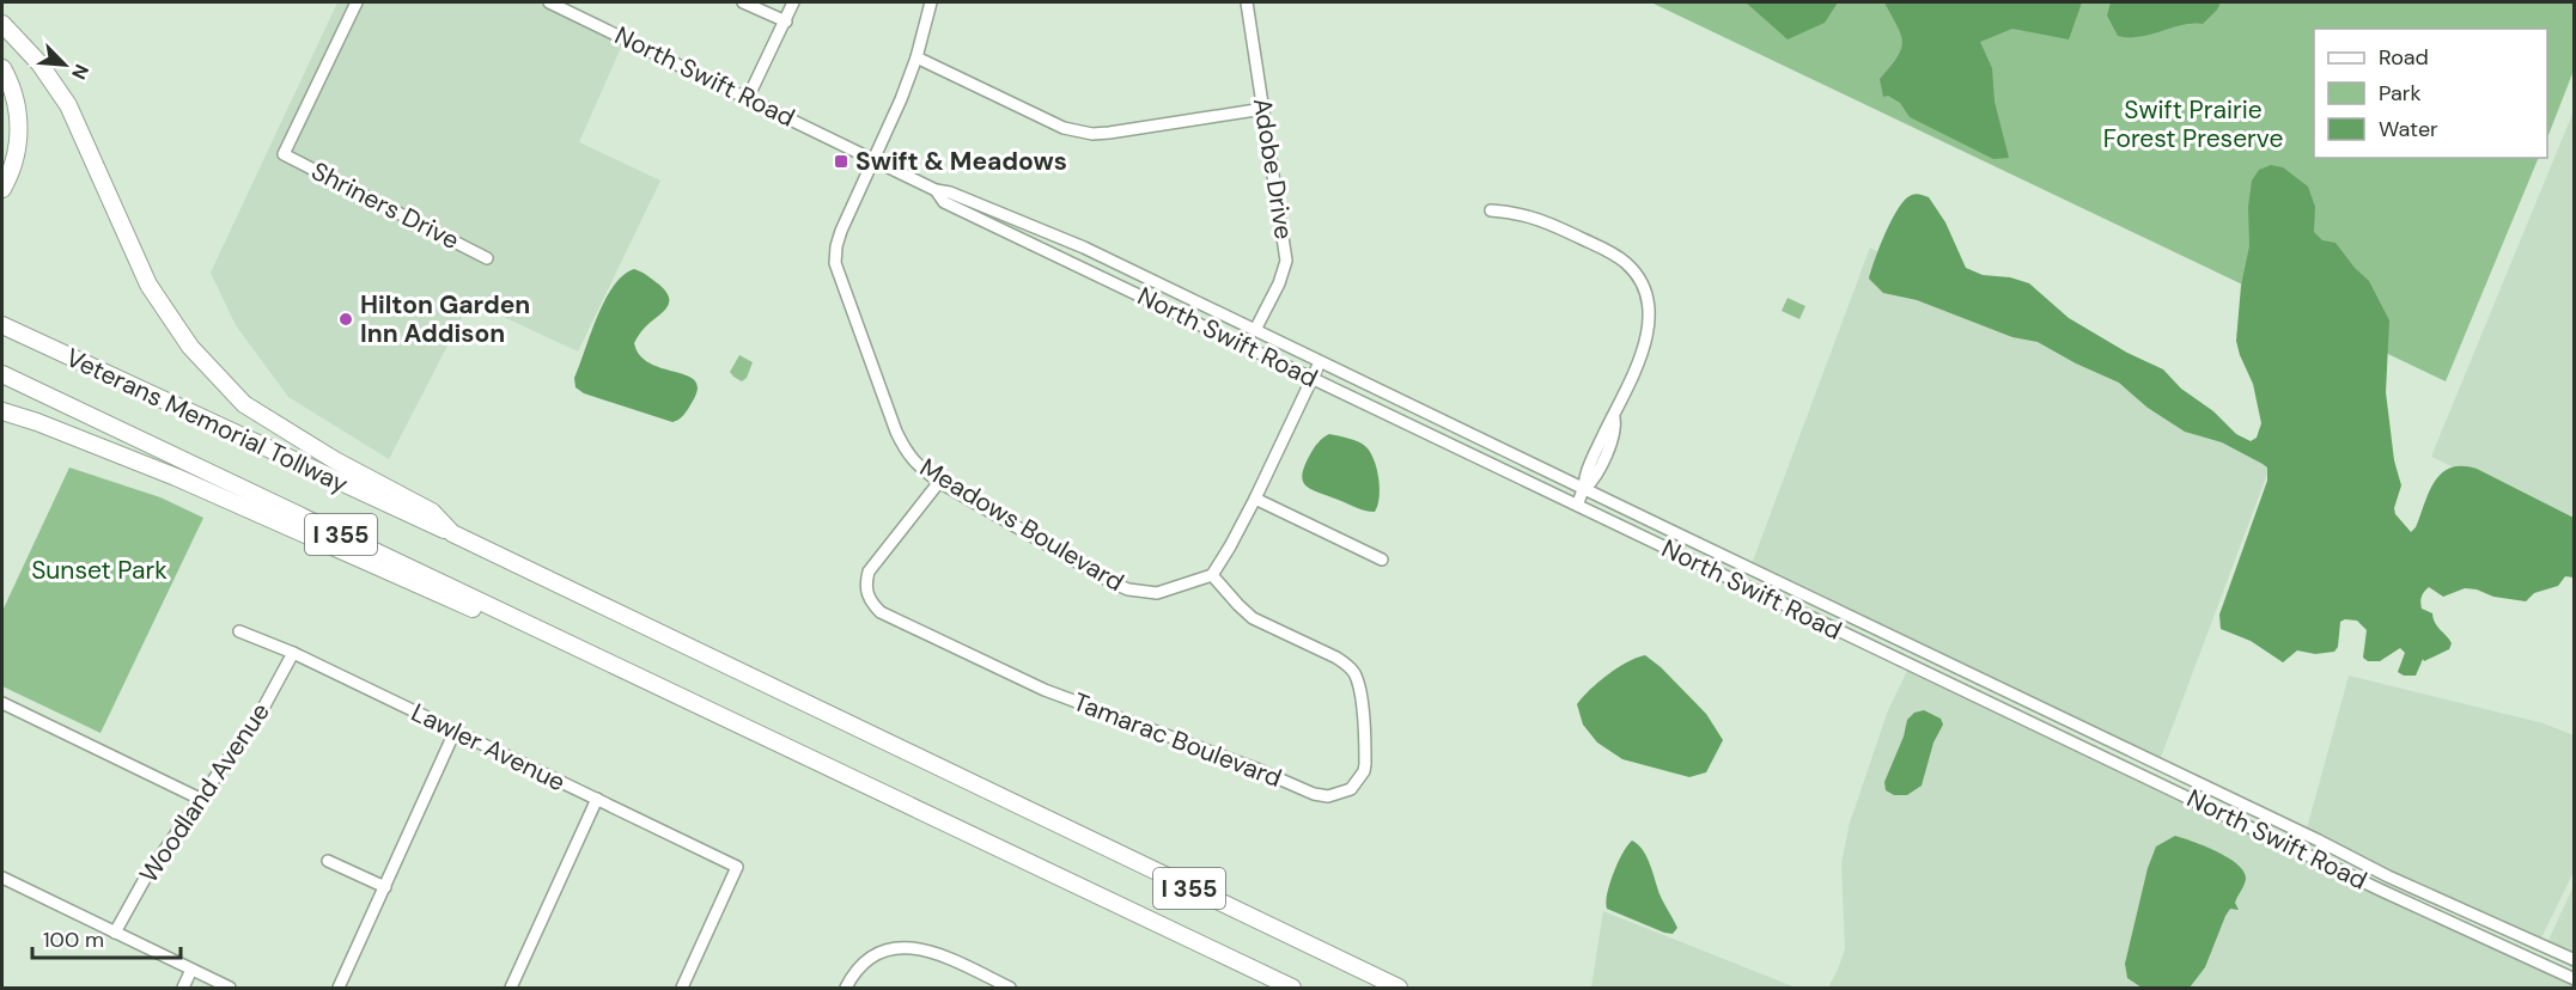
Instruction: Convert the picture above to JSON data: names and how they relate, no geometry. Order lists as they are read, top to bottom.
{
  "streets": {
    "highway": ["Veterans Memorial Tollway", "I 355"],
    "street": [
      "North Swift Road",
      "Adobe Drive",
      "Shriners Drive",
      "Meadows Boulevard",
      "Tamarac Boulevard",
      "Lawler Avenue",
      "Woodland Avenue"
    ]
  },
  "crossings": [
    ["North Swift Road", "Adobe Drive"],
    ["North Swift Road", "Meadows Boulevard"],
    ["Veterans Memorial Tollway", "I 355"],
    ["Meadows Boulevard", "Tamarac Boulevard"],
    ["Lawler Avenue", "Woodland Avenue"]
  ],
  "parks": ["Swift Prairie Forest Preserve", "Sunset Park"],
  "places": {
    "transit": ["Swift & Meadows"],
    "other": ["Hilton Garden Inn Addison"]
  },
  "legend": ["Road", "Park", "Water"],
  "scale_bar": "100 m",
  "north": "bottom right"
}
